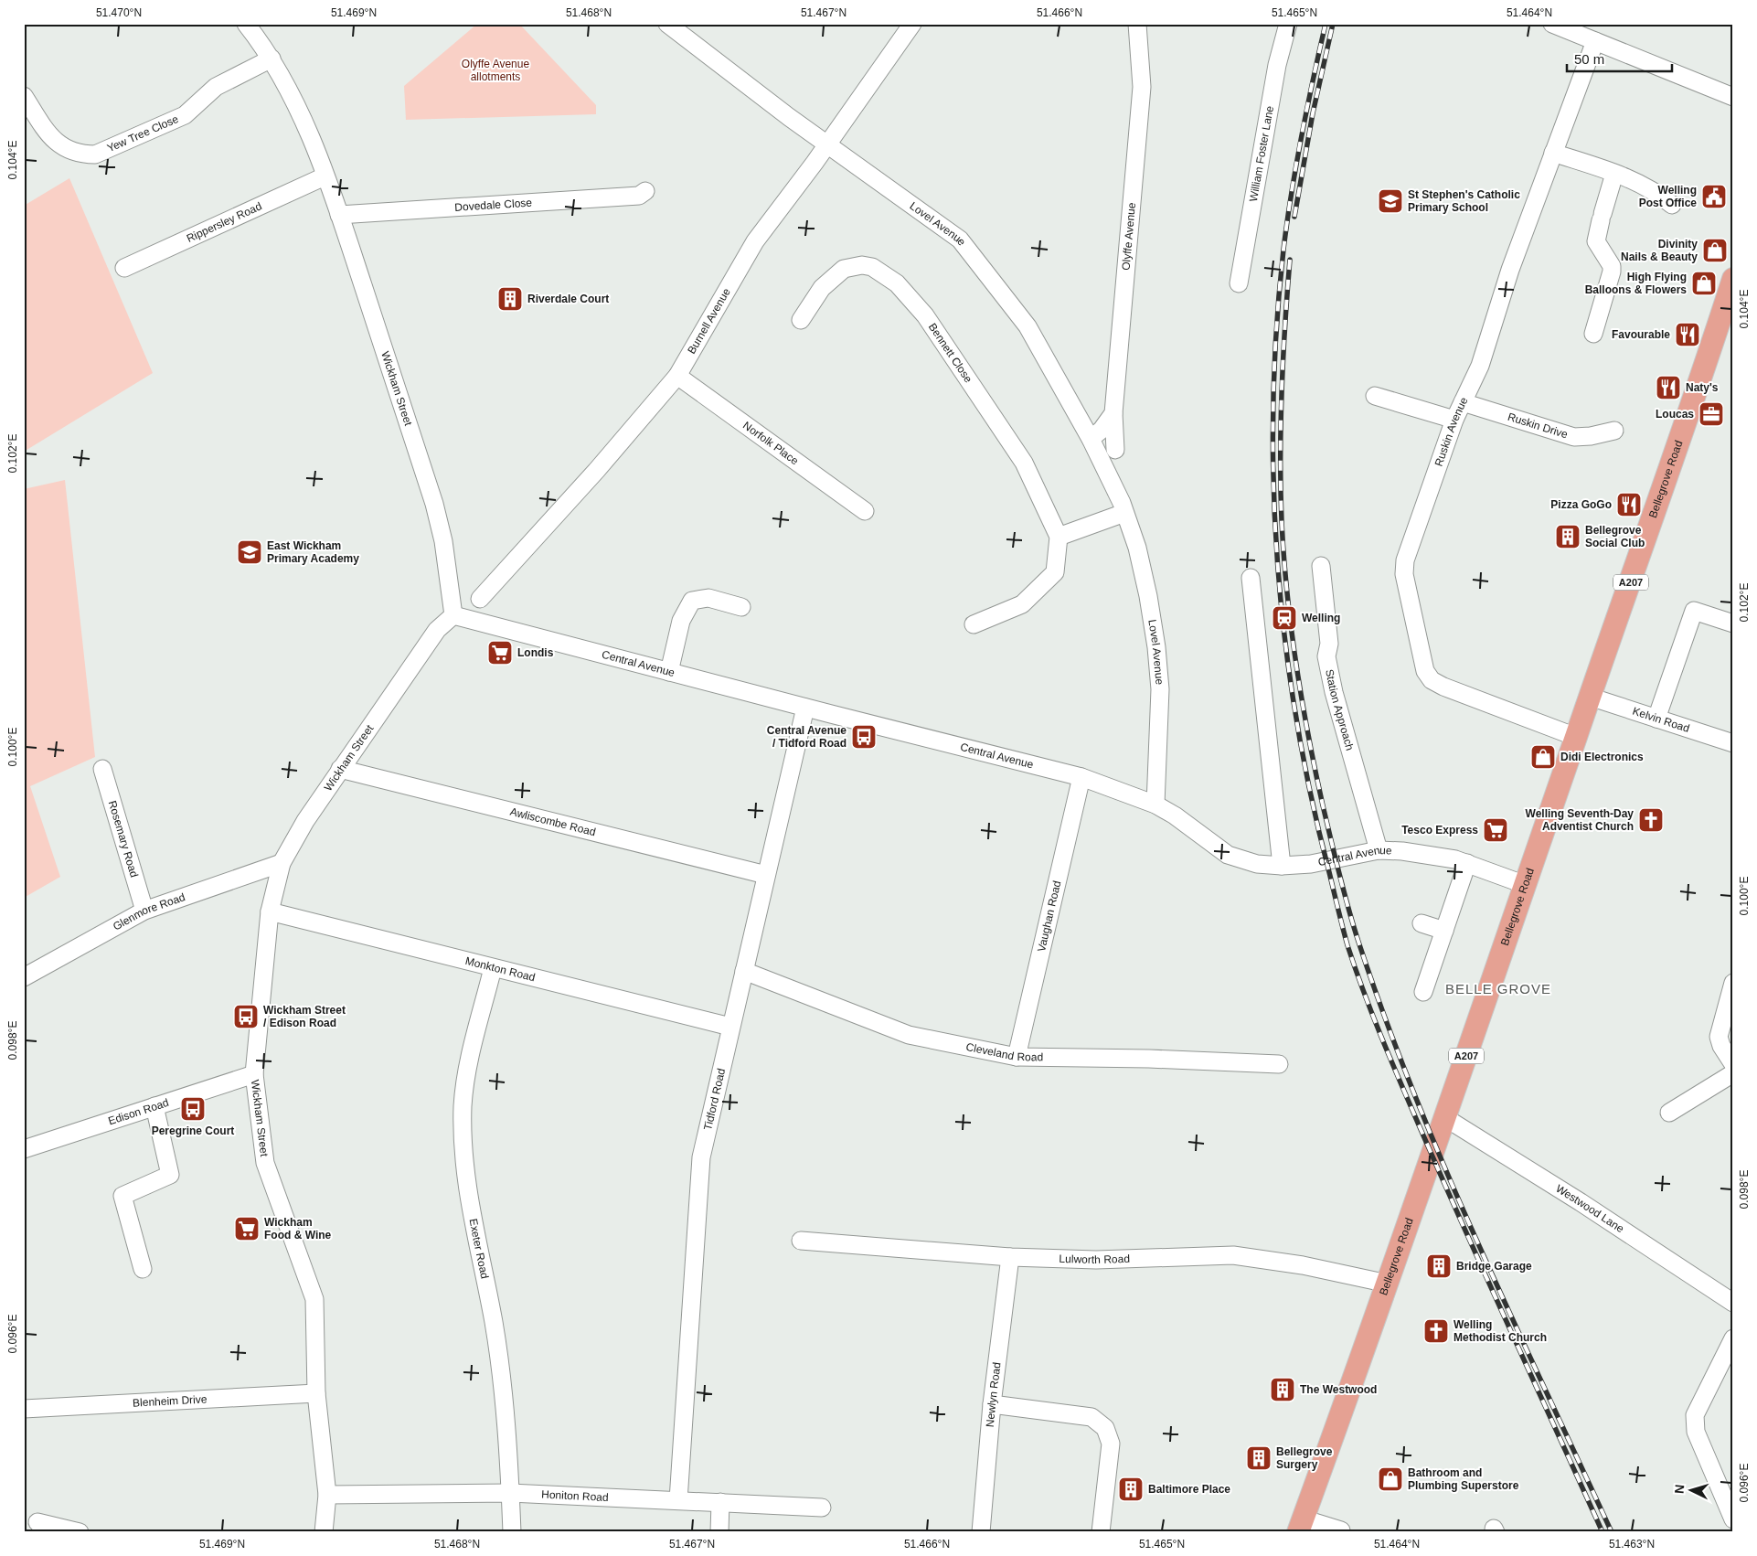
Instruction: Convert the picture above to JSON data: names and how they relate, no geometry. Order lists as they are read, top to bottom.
{
  "streets": {
    "main road": ["Bellegrove Road", "A207"],
    "street": [
      "Yew Tree Close",
      "William Foster Lane",
      "Dovedale Close",
      "Rippersley Road",
      "Lovel Avenue",
      "Olyffe Avenue",
      "Burnell Avenue",
      "Bennett Close",
      "Wickham Street",
      "Ruskin Drive",
      "Ruskin Avenue",
      "Norfolk Place",
      "Central Avenue",
      "Station Approach",
      "Kelvin Road",
      "Awliscombe Road",
      "Rosemary Road",
      "Glenmore Road",
      "Vaughan Road",
      "Monkton Road",
      "Cleveland Road",
      "Tidford Road",
      "Edison Road",
      "Westwood Lane",
      "Exeter Road",
      "Lulworth Road",
      "Newlyn Road",
      "Blenheim Drive",
      "Honiton Road"
    ]
  },
  "crossings": [
    ["Yew Tree Close", "Wickham Street"],
    ["Dovedale Close", "Wickham Street"],
    ["Rippersley Road", "Wickham Street"],
    ["Lovel Avenue", "Olyffe Avenue"],
    ["Lovel Avenue", "Burnell Avenue"],
    ["Lovel Avenue", "Central Avenue"],
    ["Burnell Avenue", "Norfolk Place"],
    ["Wickham Street", "Central Avenue"],
    ["Wickham Street", "Awliscombe Road"],
    ["Wickham Street", "Glenmore Road"],
    ["Wickham Street", "Monkton Road"],
    ["Wickham Street", "Edison Road"],
    ["Wickham Street", "Blenheim Drive"],
    ["Wickham Street", "Honiton Road"],
    ["Ruskin Drive", "Ruskin Avenue"],
    ["Ruskin Avenue", "Bellegrove Road"],
    ["Bellegrove Road", "Central Avenue"],
    ["Bellegrove Road", "Kelvin Road"],
    ["Bellegrove Road", "Westwood Lane"],
    ["Bellegrove Road", "Lulworth Road"],
    ["Central Avenue", "Station Approach"],
    ["Central Avenue", "Vaughan Road"],
    ["Central Avenue", "Tidford Road"],
    ["Awliscombe Road", "Tidford Road"],
    ["Rosemary Road", "Glenmore Road"],
    ["Vaughan Road", "Cleveland Road"],
    ["Monkton Road", "Tidford Road"],
    ["Monkton Road", "Exeter Road"],
    ["Cleveland Road", "Tidford Road"],
    ["Tidford Road", "Honiton Road"],
    ["Exeter Road", "Honiton Road"],
    ["Lulworth Road", "Newlyn Road"]
  ],
  "districts": ["BELLE GROVE"],
  "parks": ["Olyffe Avenue allotments"],
  "places": {
    "public building": ["Welling Post Office"],
    "school or university": ["St Stephen's Catholic Primary School", "East Wickham Primary Academy"],
    "shop": [
      "Divinity Nails & Beauty",
      "High Flying Balloons & Flowers",
      "Didi Electronics",
      "Bathroom and Plumbing Superstore"
    ],
    "building": [
      "Riverdale Court",
      "Bellegrove Social Club",
      "Bridge Garage",
      "The Westwood",
      "Bellegrove Surgery",
      "Baltimore Place"
    ],
    "restaurant": ["Favourable", "Naty's", "Pizza GoGo"],
    "office": ["Loucas"],
    "station": ["Welling"],
    "supermarket": ["Londis", "Tesco Express", "Wickham Food & Wine"],
    "bus stop": ["Central Avenue / Tidford Road", "Wickham Street / Edison Road", "Peregrine Court"],
    "church": ["Welling Seventh-Day Adventist Church", "Welling Methodist Church"]
  },
  "scale_bar": "50 m",
  "north": "left",
  "coordinates": [
    "51.470°N",
    "51.469°N",
    "51.468°N",
    "51.467°N",
    "51.466°N",
    "51.465°N",
    "51.464°N",
    "0.104°E",
    "0.102°E",
    "0.100°E",
    "0.098°E",
    "0.096°E",
    "51.463°N"
  ]
}
